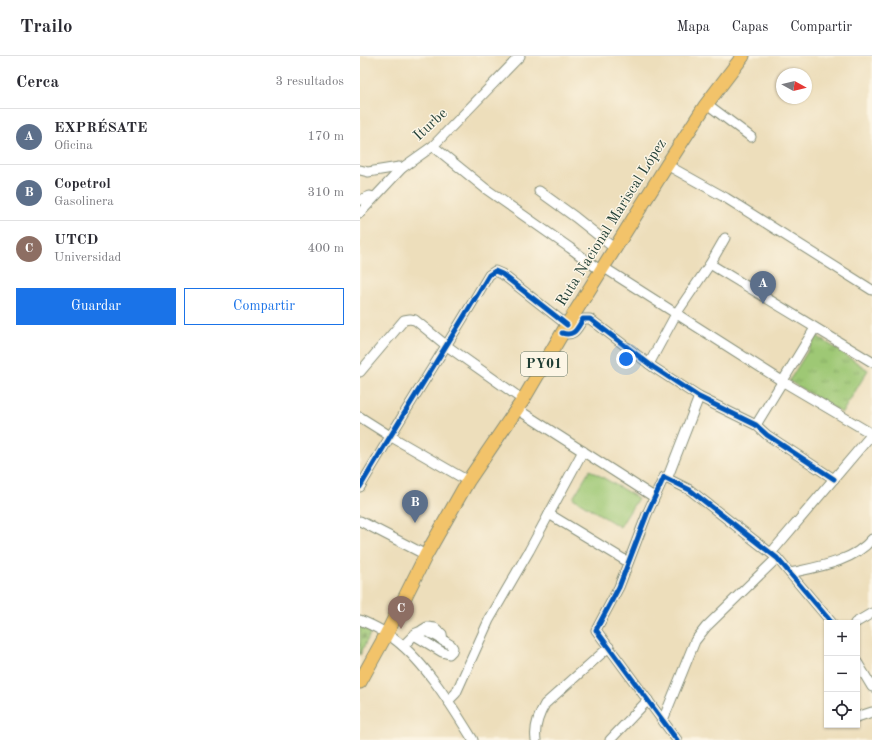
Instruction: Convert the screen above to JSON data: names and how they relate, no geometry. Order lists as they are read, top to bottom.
{
  "streets": {
    "highway": ["Ruta Nacional Mariscal López", "PY01"],
    "street": ["Iturbe"]
  },
  "north": "right",
  "page": {
    "header": "Trailo",
    "nav": ["Mapa", "Capas", "Compartir"],
    "heading": ["Cerca", "3 resultados"],
    "list": [
      {
        "mark": "A",
        "name": "EXPRÉSATE",
        "note": "Oficina",
        "value": "170 m"
      },
      {
        "mark": "B",
        "name": "Copetrol",
        "note": "Gasolinera",
        "value": "310 m"
      },
      {
        "mark": "C",
        "name": "UTCD",
        "note": "Universidad",
        "value": "400 m"
      }
    ],
    "pins": ["A", "B", "C"],
    "buttons": ["Guardar", "Compartir"],
    "map_buttons": ["+", "−"]
  }
}
